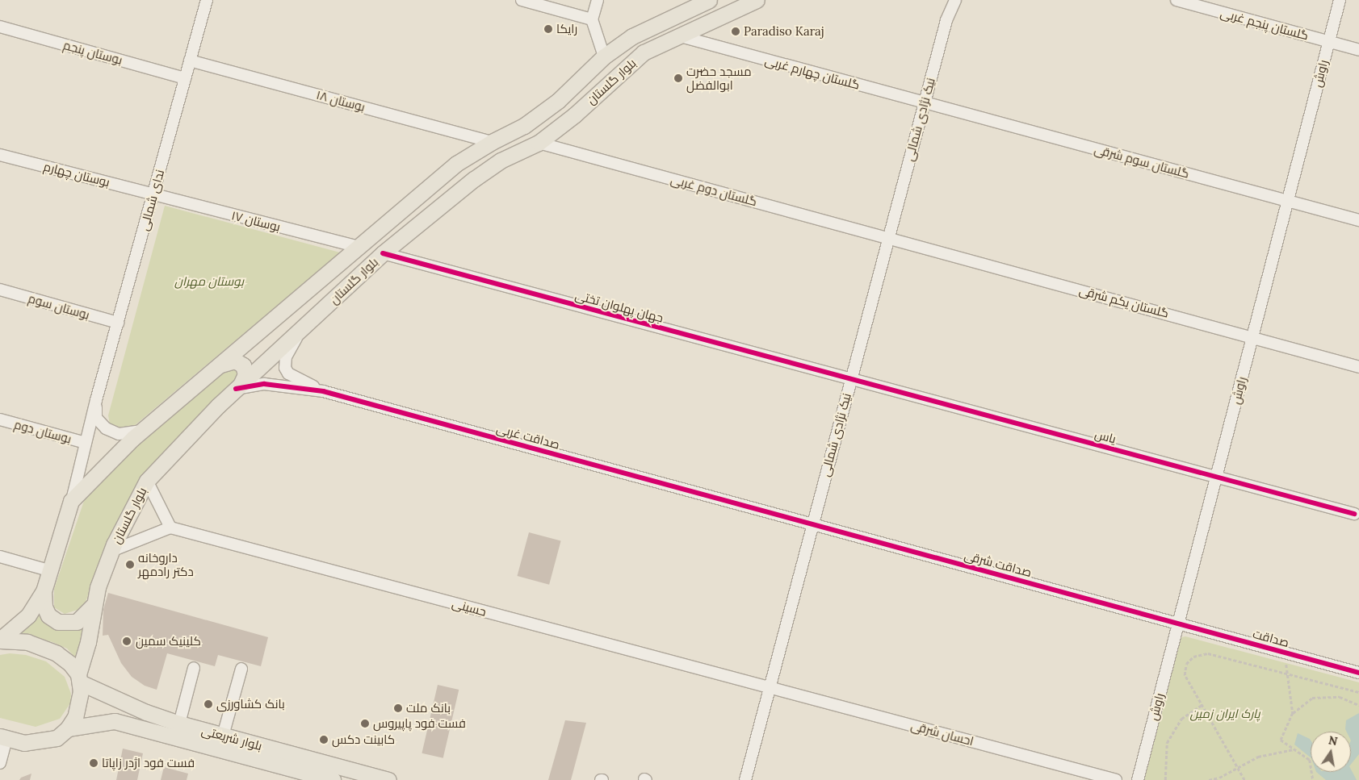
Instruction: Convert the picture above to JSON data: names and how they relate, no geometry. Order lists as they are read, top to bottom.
{
  "streets": {
    "main road": ["بلوار گلستان", "بلوار شریعتی"],
    "street": [
      "گلستان پنجم غربی",
      "بوستان پنجم",
      "گلستان چهارم غربی",
      "راوش",
      "بوستان ۱۸",
      "نیک نژادی شمالی",
      "گلستان سوم شرقی",
      "بوستان چهارم",
      "گلستان دوم غربی",
      "ندای شمالی",
      "بوستان ۱۷",
      "گلستان یکم شرقی",
      "بوستان سوم",
      "جهان پهلوان تختی",
      "بوستان دوم",
      "صداقت غربی",
      "یاس",
      "صداقت شرقی",
      "حسینی",
      "صداقت",
      "احسان شرقی"
    ]
  },
  "crossings": [
    ["گلستان پنجم غربی", "راوش"],
    ["بوستان پنجم", "ندای شمالی"],
    ["گلستان چهارم غربی", "بلوار گلستان"],
    ["گلستان چهارم غربی", "نیک نژادی شمالی"],
    ["گلستان چهارم غربی", "گلستان سوم شرقی"],
    ["راوش", "گلستان سوم شرقی"],
    ["راوش", "گلستان یکم شرقی"],
    ["راوش", "یاس"],
    ["راوش", "صداقت شرقی"],
    ["راوش", "صداقت"],
    ["بلوار گلستان", "بوستان ۱۸"],
    ["بلوار گلستان", "گلستان دوم غربی"],
    ["بلوار گلستان", "ندای شمالی"],
    ["بلوار گلستان", "بوستان ۱۷"],
    ["بلوار گلستان", "جهان پهلوان تختی"],
    ["بلوار گلستان", "صداقت غربی"],
    ["بلوار گلستان", "بلوار شریعتی"],
    ["بوستان ۱۸", "ندای شمالی"],
    ["نیک نژادی شمالی", "گلستان سوم شرقی"],
    ["نیک نژادی شمالی", "گلستان دوم غربی"],
    ["نیک نژادی شمالی", "گلستان یکم شرقی"],
    ["نیک نژادی شمالی", "جهان پهلوان تختی"],
    ["نیک نژادی شمالی", "صداقت غربی"],
    ["نیک نژادی شمالی", "یاس"],
    ["نیک نژادی شمالی", "صداقت شرقی"],
    ["نیک نژادی شمالی", "حسینی"],
    ["نیک نژادی شمالی", "احسان شرقی"],
    ["بوستان چهارم", "ندای شمالی"],
    ["بوستان چهارم", "بوستان ۱۷"],
    ["گلستان دوم غربی", "گلستان یکم شرقی"],
    ["ندای شمالی", "بوستان ۱۷"],
    ["ندای شمالی", "بوستان سوم"],
    ["ندای شمالی", "بوستان دوم"],
    ["جهان پهلوان تختی", "یاس"],
    ["صداقت غربی", "صداقت شرقی"],
    ["صداقت شرقی", "صداقت"],
    ["حسینی", "احسان شرقی"]
  ],
  "parks": ["بوستان مهران", "پارک ایران زمین"],
  "places": [
    "رایکا",
    "Paradiso Karaj",
    "مسجد حضرت ابوالفضل",
    "داروخانه دکتر رادمهر",
    "کلینیک سمین",
    "بانک کشاورزی",
    "بانک ملت",
    "فست فود پاپیروس",
    "کابینت دکس",
    "فست فود اژدر زاپاتا"
  ],
  "north": "top"
}
